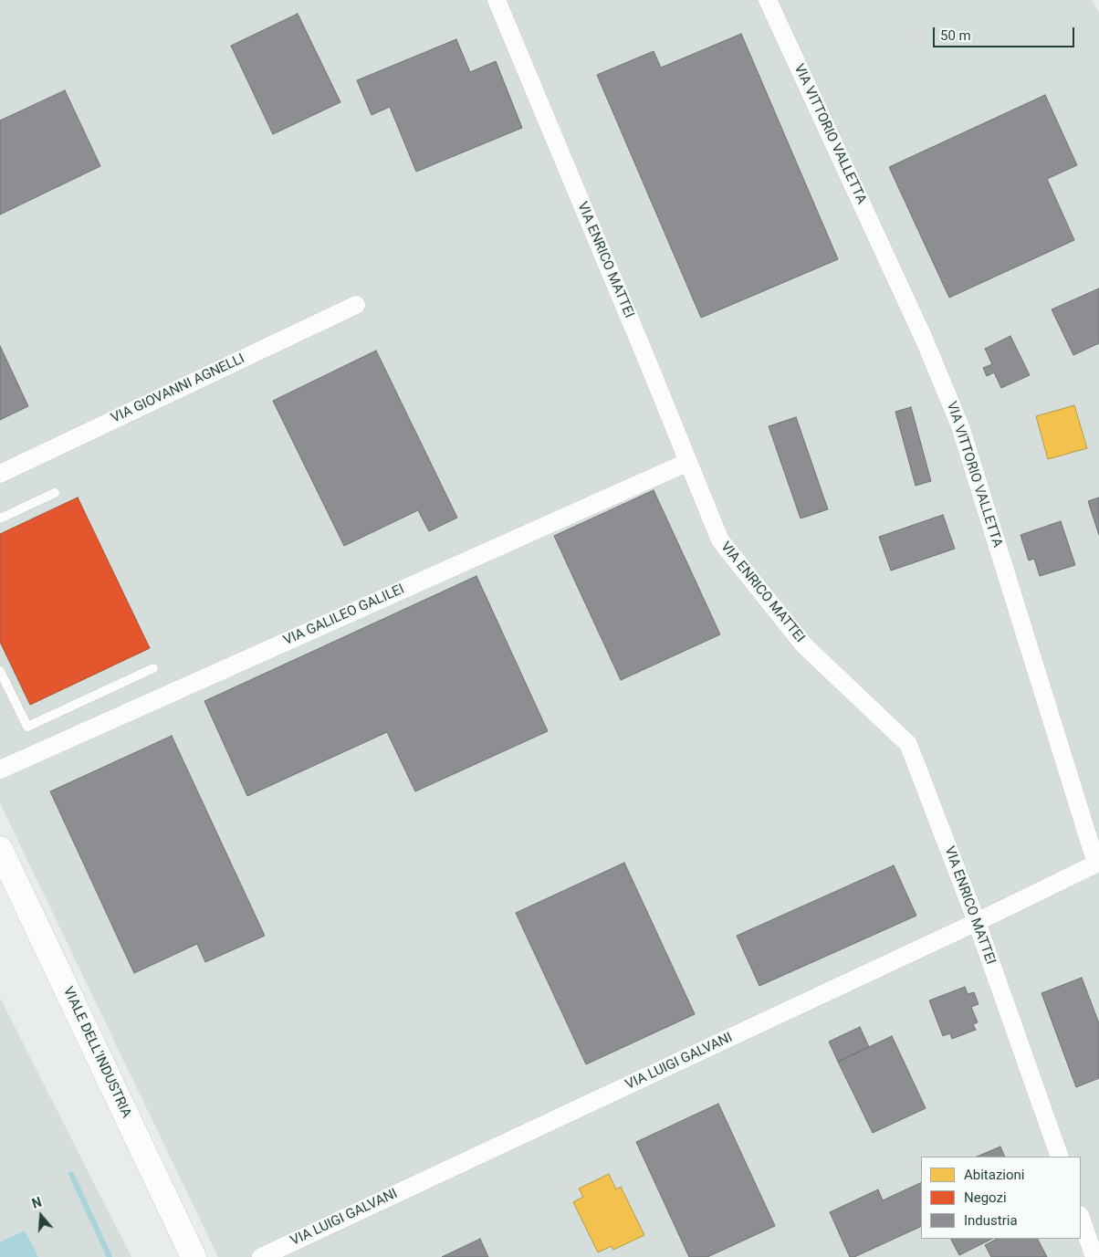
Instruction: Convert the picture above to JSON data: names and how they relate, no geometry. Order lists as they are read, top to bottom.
{
  "streets": {
    "main road": ["VIALE DELL'INDUSTRIA"],
    "street": [
      "VIA VITTORIO VALLETTA",
      "VIA ENRICO MATTEI",
      "VIA GIOVANNI AGNELLI",
      "VIA GALILEO GALILEI",
      "VIA LUIGI GALVANI"
    ]
  },
  "crossings": [
    ["VIA VITTORIO VALLETTA", "VIA LUIGI GALVANI"],
    ["VIA ENRICO MATTEI", "VIA GALILEO GALILEI"],
    ["VIA ENRICO MATTEI", "VIA LUIGI GALVANI"]
  ],
  "legend": ["Abitazioni", "Negozi", "Industria"],
  "scale_bar": "50 m",
  "north": "top"
}
